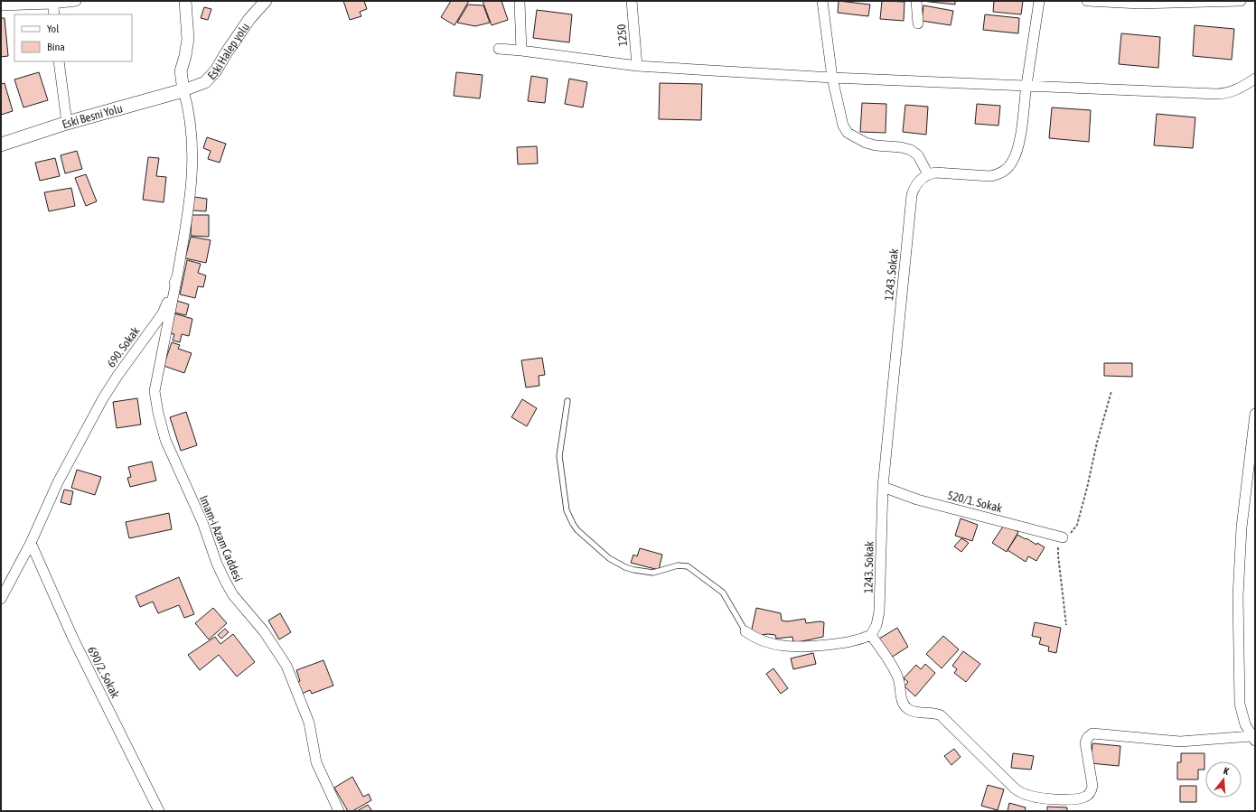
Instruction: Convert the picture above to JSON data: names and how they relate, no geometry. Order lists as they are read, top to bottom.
{
  "streets": {
    "main road": ["Eski Besni Yolu"],
    "street": [
      "1250",
      "Eski Halep yolu",
      "1243. Sokak",
      "690. Sokak",
      "520/1. Sokak",
      "Imam-i Azam Caddesi",
      "690/2. Sokak"
    ]
  },
  "crossings": [
    ["Eski Halep yolu", "Eski Besni Yolu"],
    ["Eski Halep yolu", "690. Sokak"],
    ["Eski Besni Yolu", "690. Sokak"],
    ["1243. Sokak", "520/1. Sokak"],
    ["690. Sokak", "Imam-i Azam Caddesi"],
    ["690. Sokak", "690/2. Sokak"]
  ],
  "legend": ["Yol", "Bina"],
  "north": "top"
}
